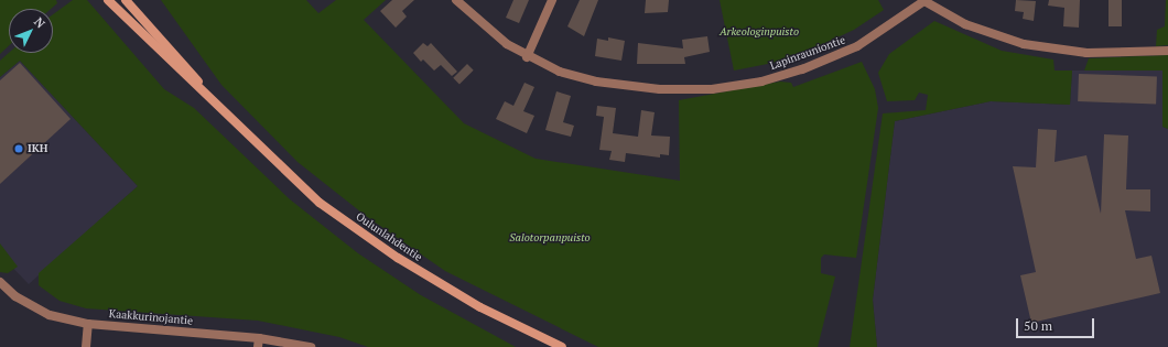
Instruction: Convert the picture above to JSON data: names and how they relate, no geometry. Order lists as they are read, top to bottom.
{
  "streets": {
    "main road": ["Oulunlahdentie"],
    "street": ["Lapinrauniontie", "Kaakkurinojantie"]
  },
  "parks": ["Arkeologinpuisto", "Salotorpanpuisto"],
  "places": ["IKH"],
  "scale_bar": "50 m",
  "north": "top right"
}
